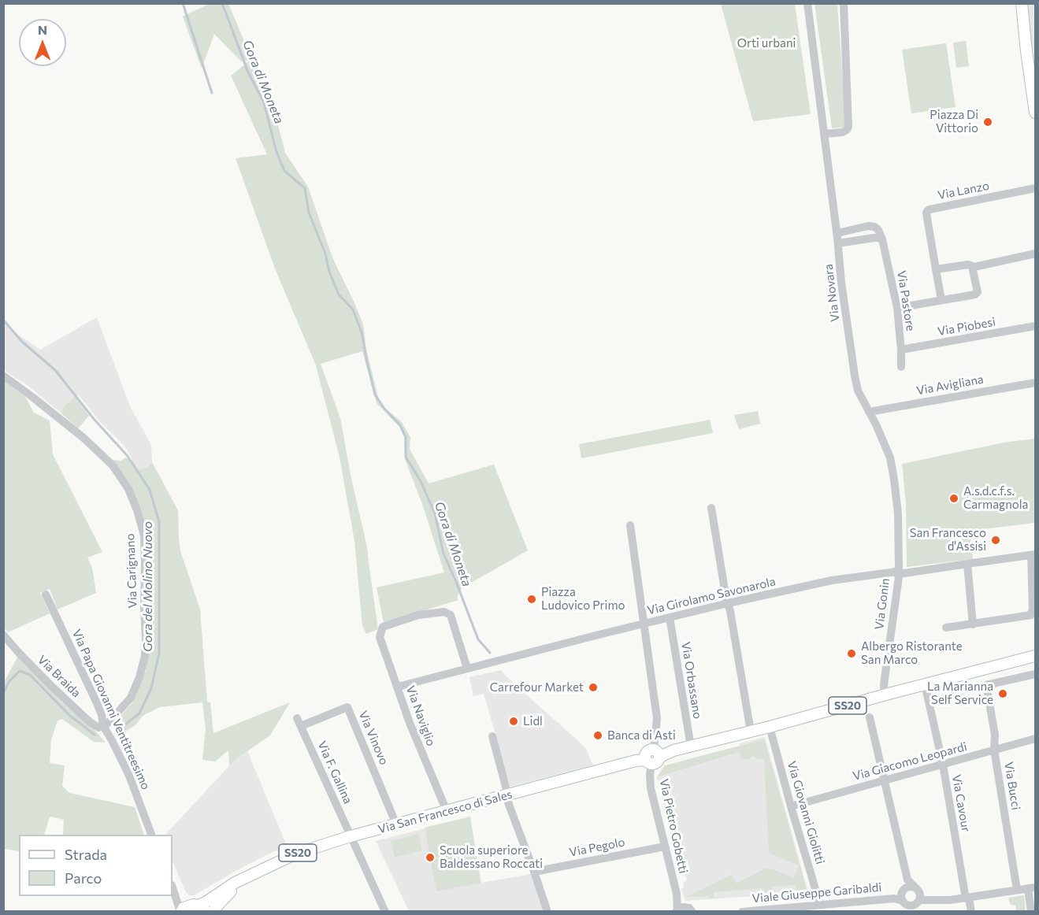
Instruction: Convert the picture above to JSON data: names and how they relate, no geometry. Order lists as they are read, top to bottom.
{
  "streets": {
    "main road": ["SS20", "Via San Francesco di Sales"],
    "street": [
      "Via Lanzo",
      "Via Novara",
      "Via Pastore",
      "Via Piobesi",
      "Via Avigliana",
      "Via Carignano",
      "Via Girolamo Savonarola",
      "Via Gonin",
      "Via Braida",
      "Via Orbassano",
      "Via Papa Giovanni Ventitreesimo",
      "Via Naviglio",
      "Via Vinovo",
      "Via Giacomo Leopardi",
      "Via F. Gallina",
      "Via Bucci",
      "Via Cavour",
      "Via Giovanni Giolitti",
      "Via Pietro Gobetti",
      "Via Pegolo",
      "Viale Giuseppe Garibaldi"
    ]
  },
  "crossings": [
    ["Via Novara", "Via Avigliana"],
    ["Via Novara", "Via Girolamo Savonarola"],
    ["Via Novara", "Via Gonin"],
    ["Via Pastore", "Via Piobesi"],
    ["Via Carignano", "Via Braida"],
    ["Via Carignano", "Via Papa Giovanni Ventitreesimo"],
    ["Via Girolamo Savonarola", "Via Gonin"],
    ["Via Girolamo Savonarola", "Via Orbassano"],
    ["Via Girolamo Savonarola", "Via Naviglio"],
    ["Via Girolamo Savonarola", "Via Pietro Gobetti"],
    ["Via Gonin", "Via San Francesco di Sales"],
    ["Via Braida", "Via Papa Giovanni Ventitreesimo"],
    ["Via Orbassano", "Via San Francesco di Sales"],
    ["Via Naviglio", "Via San Francesco di Sales"],
    ["Via Vinovo", "Via F. Gallina"],
    ["Via Vinovo", "Via San Francesco di Sales"],
    ["Via Giacomo Leopardi", "Via Bucci"],
    ["Via Giacomo Leopardi", "Via Cavour"],
    ["Via Giacomo Leopardi", "Via Giovanni Giolitti"],
    ["Via F. Gallina", "Via San Francesco di Sales"],
    ["Via Cavour", "Via San Francesco di Sales"],
    ["Via San Francesco di Sales", "Via Giovanni Giolitti"],
    ["Via San Francesco di Sales", "Via Pietro Gobetti"],
    ["Via Giovanni Giolitti", "Viale Giuseppe Garibaldi"],
    ["Via Pietro Gobetti", "Via Pegolo"]
  ],
  "water": ["Gora di Moneta", "Gora del Molino Nuovo"],
  "parks": ["Orti urbani"],
  "places": [
    "Piazza Di Vittorio",
    "A.s.d.c.f.s. Carmagnola",
    "San Francesco d'Assisi",
    "Piazza Ludovico Primo",
    "Albergo Ristorante San Marco",
    "Carrefour Market",
    "La Marianna Self Service",
    "Lidl",
    "Banca di Asti",
    "Scuola superiore Baldessano Roccati"
  ],
  "legend": ["Strada", "Parco"],
  "north": "top"
}
